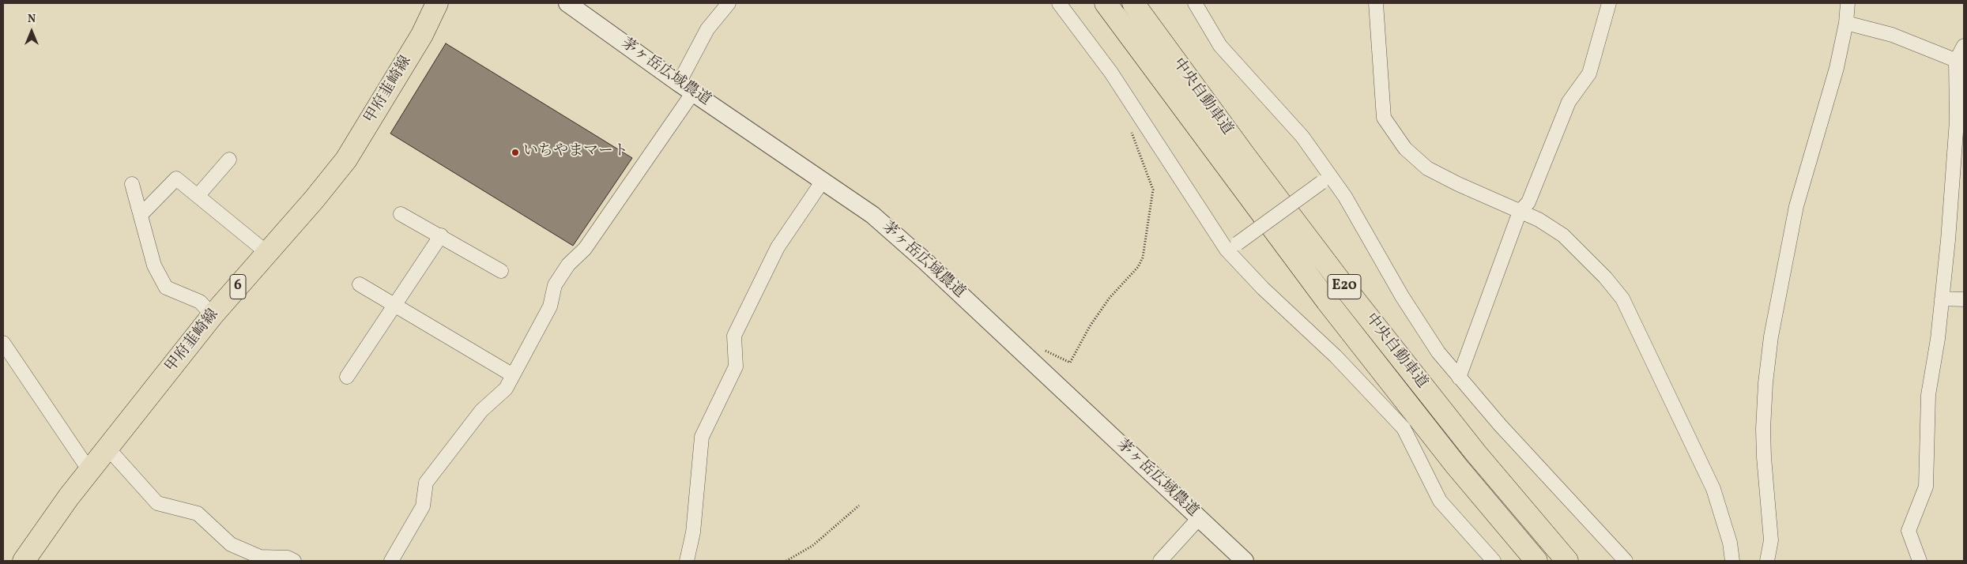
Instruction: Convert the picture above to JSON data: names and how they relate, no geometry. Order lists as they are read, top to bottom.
{
  "streets": {
    "main road": [
      "甲府韮崎線",
      "中央自動車道",
      "6",
      "E20"
    ],
    "street": ["茅ヶ岳広域農道"]
  },
  "places": ["いちやまマート"],
  "north": "top"
}
